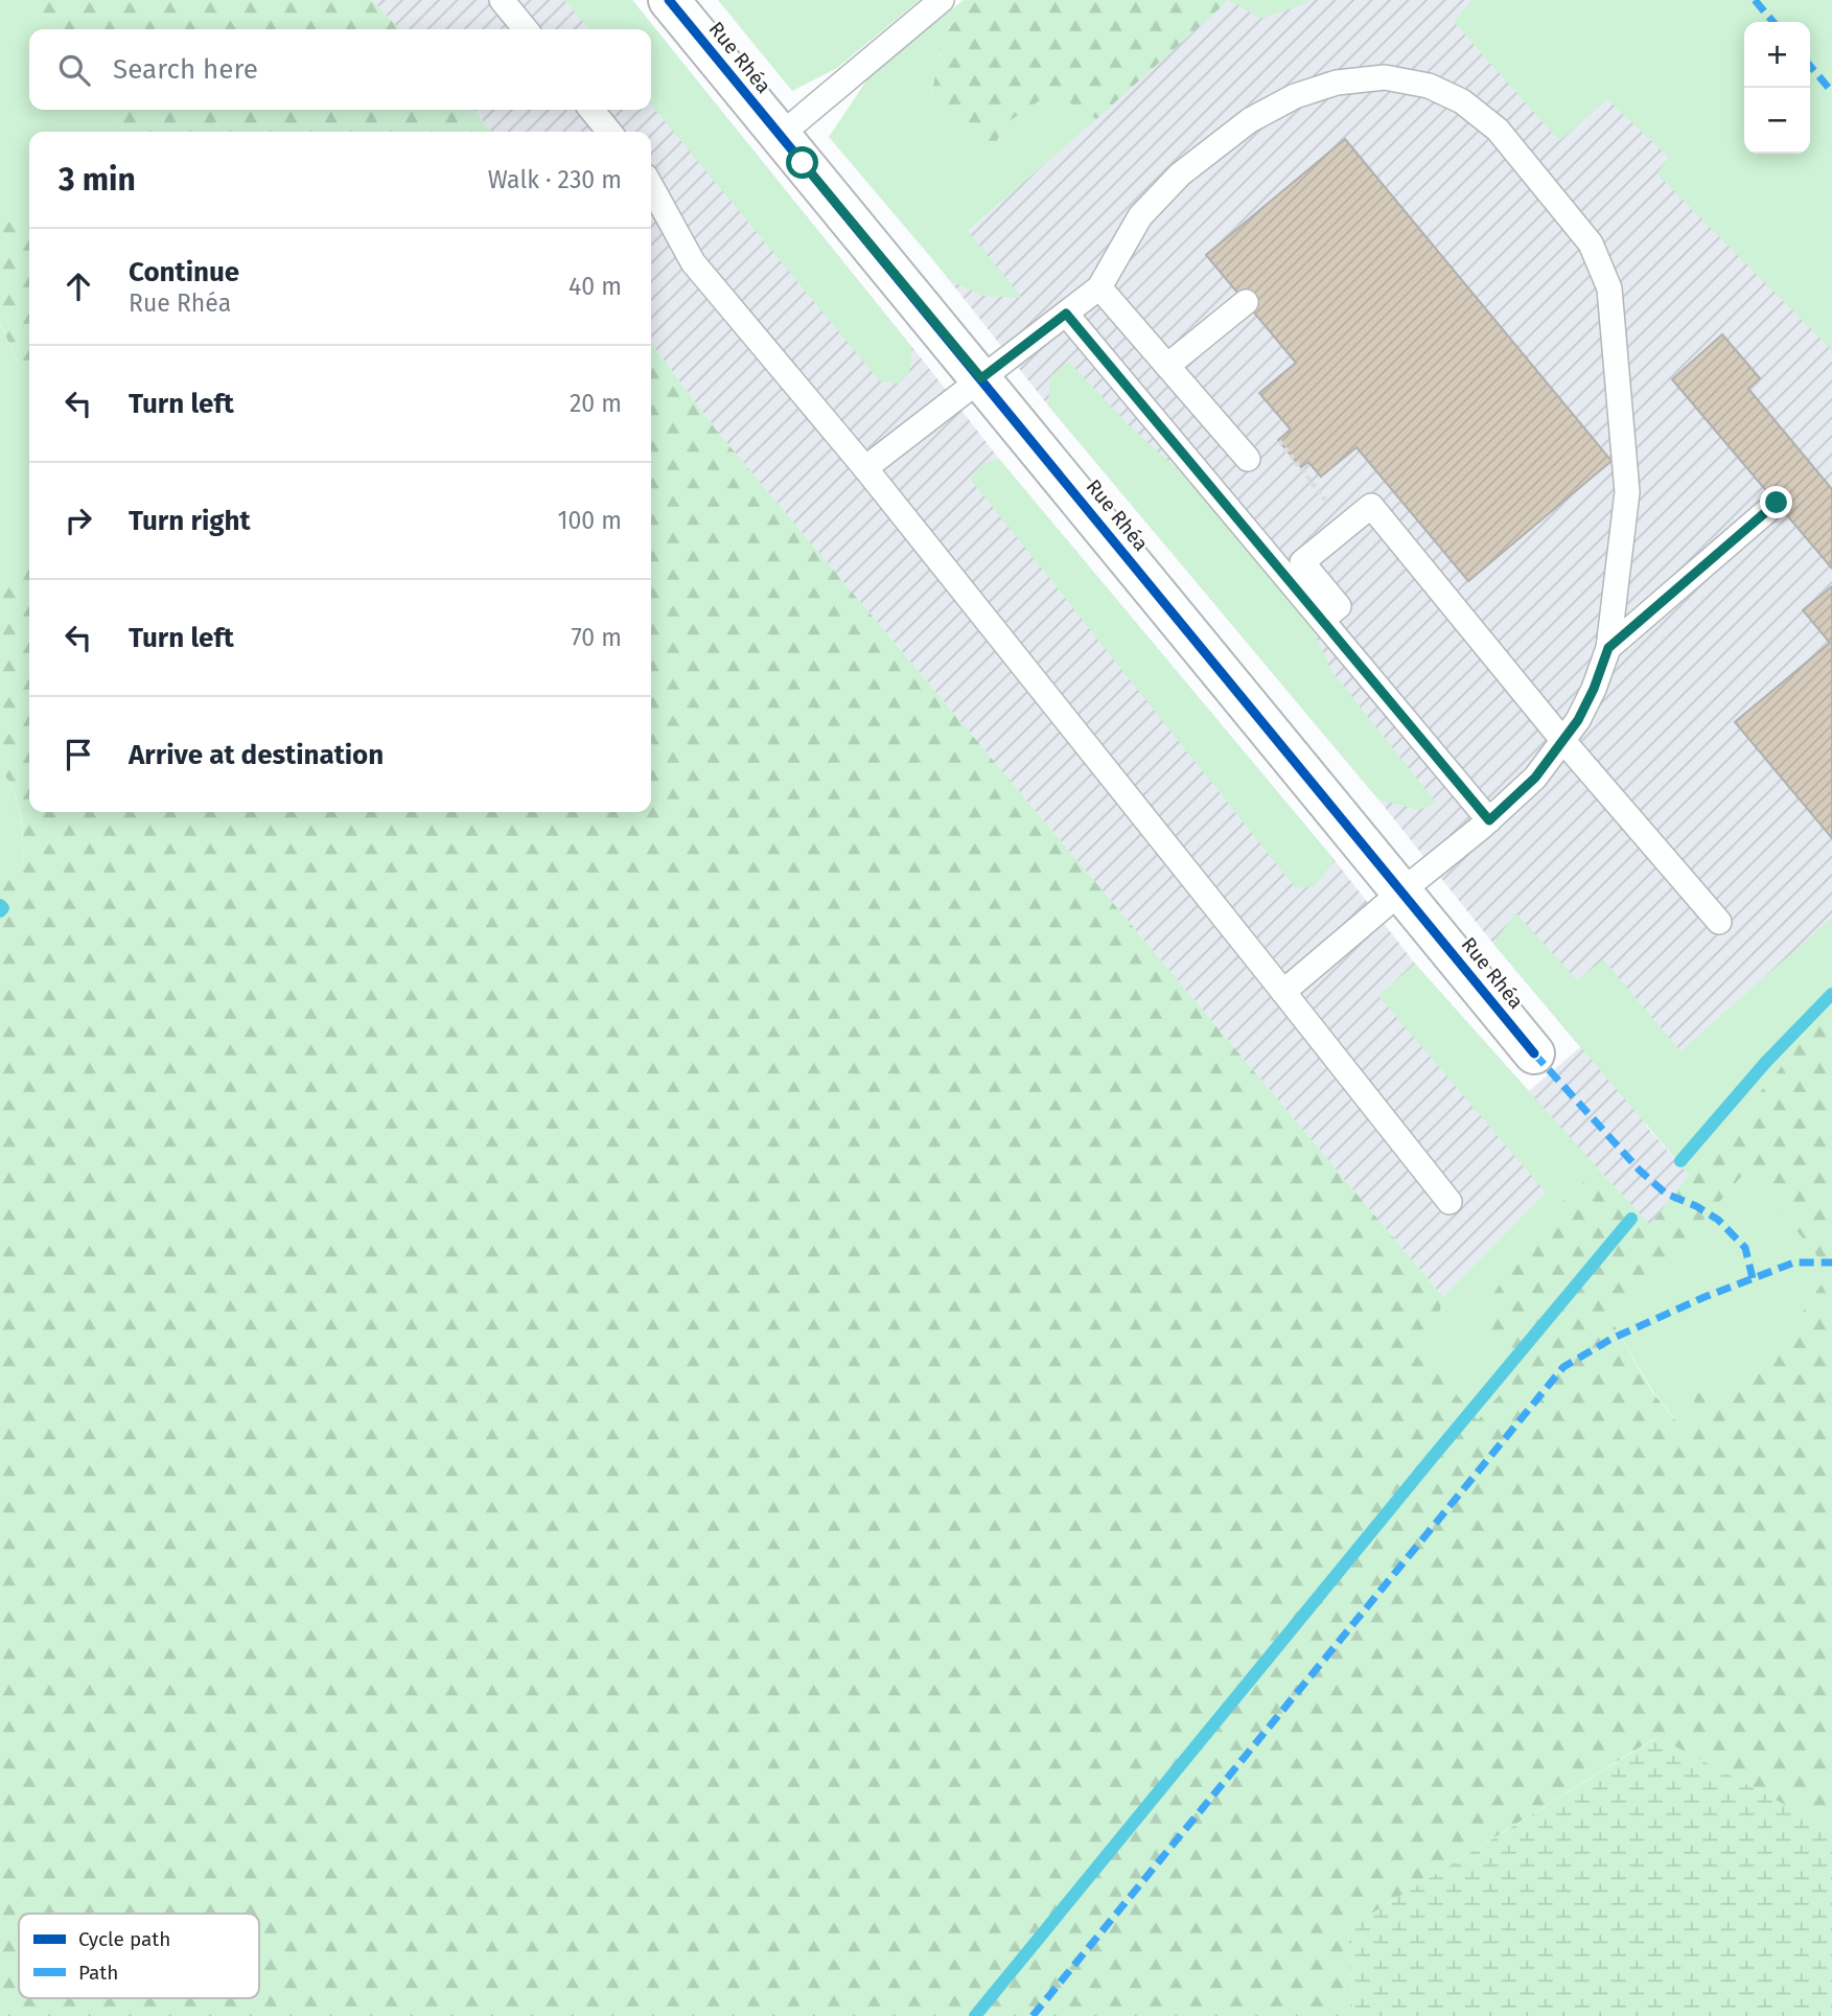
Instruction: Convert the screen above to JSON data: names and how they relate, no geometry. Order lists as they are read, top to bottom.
{
  "streets": {
    "street": ["Rue Rhéa"]
  },
  "legend": ["Cycle path", "Path"],
  "page": {
    "map_buttons": ["+", "−"],
    "search": "Search here",
    "heading": ["3 min", "Walk · 230 m"],
    "list": [
      ["Continue", "Rue Rhéa", "40 m"],
      ["Turn left", "20 m"],
      ["Turn right", "100 m"],
      ["Turn left", "70 m"],
      "Arrive at destination"
    ]
  }
}
